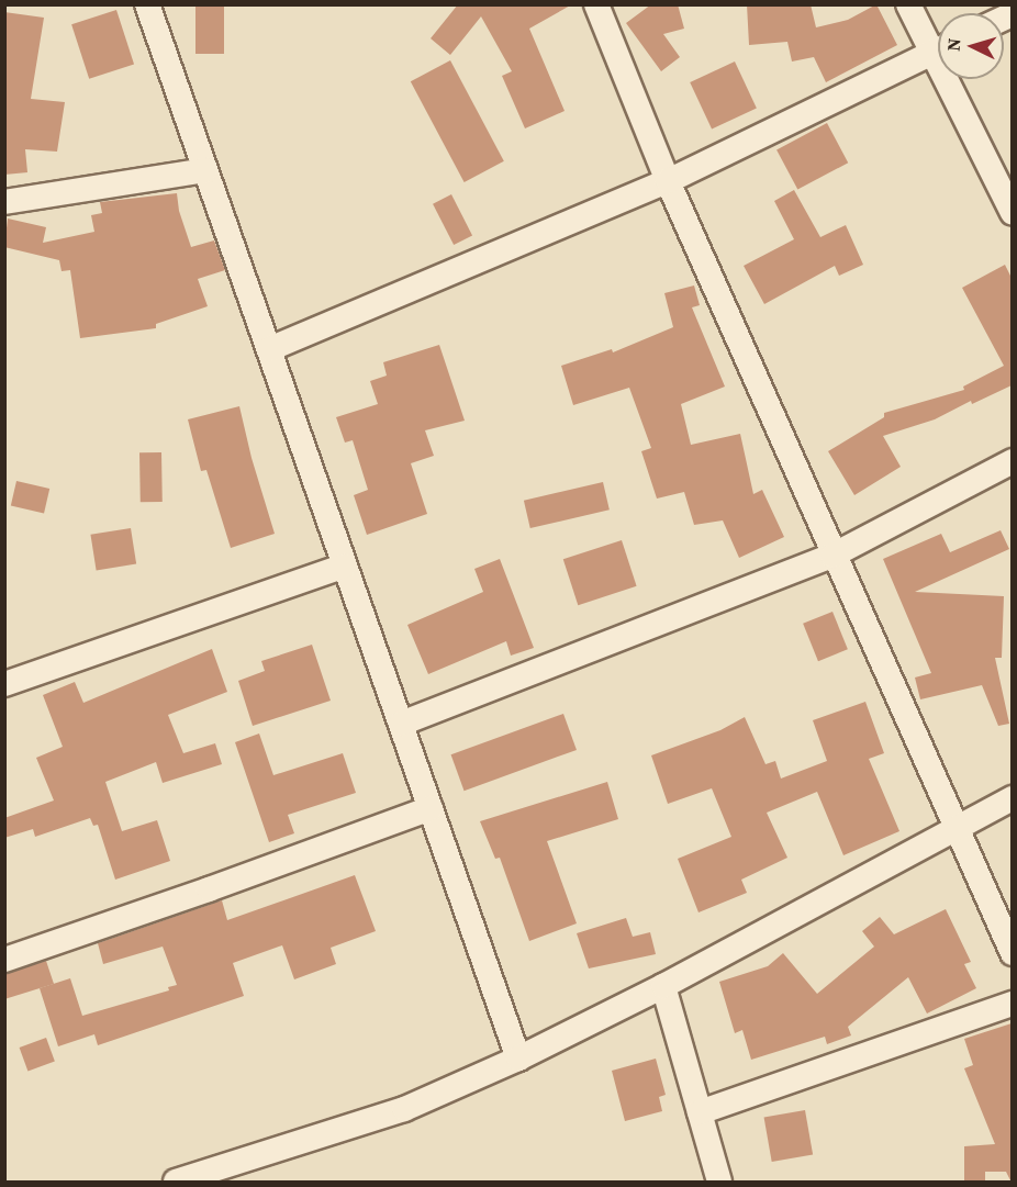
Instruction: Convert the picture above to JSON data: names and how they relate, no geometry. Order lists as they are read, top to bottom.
{
  "north": "left"
}
